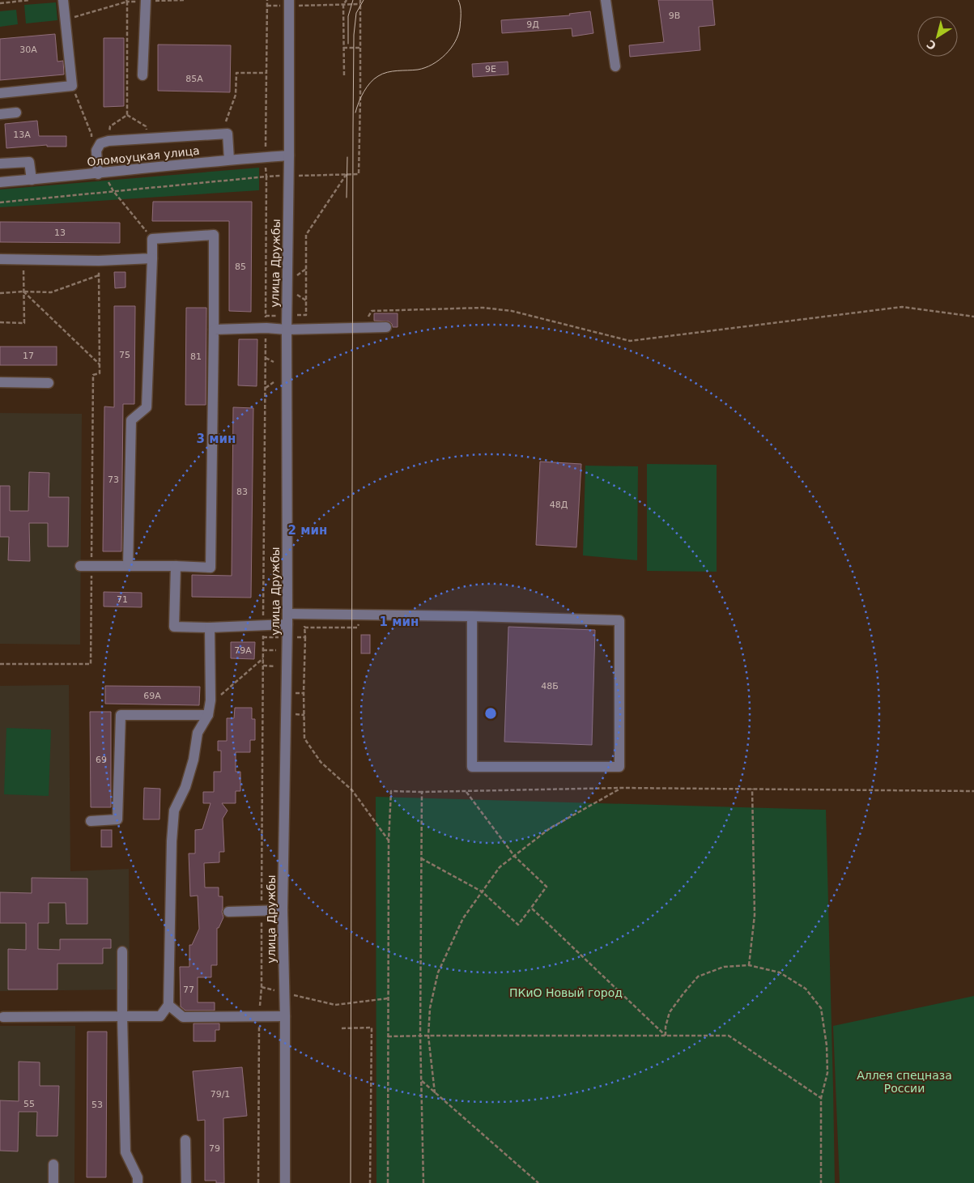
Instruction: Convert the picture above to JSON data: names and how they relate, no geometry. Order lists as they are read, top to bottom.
{
  "streets": {
    "street": ["Оломоуцкая улица", "улица Дружбы"]
  },
  "crossings": [
    ["Оломоуцкая улица", "улица Дружбы"]
  ],
  "parks": ["ПКиО Новый город", "Аллея спецназа России"],
  "house_numbers": [
    "9В",
    "9Д",
    "30А",
    "9Е",
    "85А",
    "13А",
    "13",
    "85",
    "75",
    "17",
    "81",
    "73",
    "83",
    "48Д",
    "71",
    "79А",
    "48Б",
    "69А",
    "69",
    "77",
    "79/1",
    "55",
    "53",
    "79"
  ],
  "north": "bottom left",
  "rings": ["3 мин", "2 мин", "1 мин"]
}
